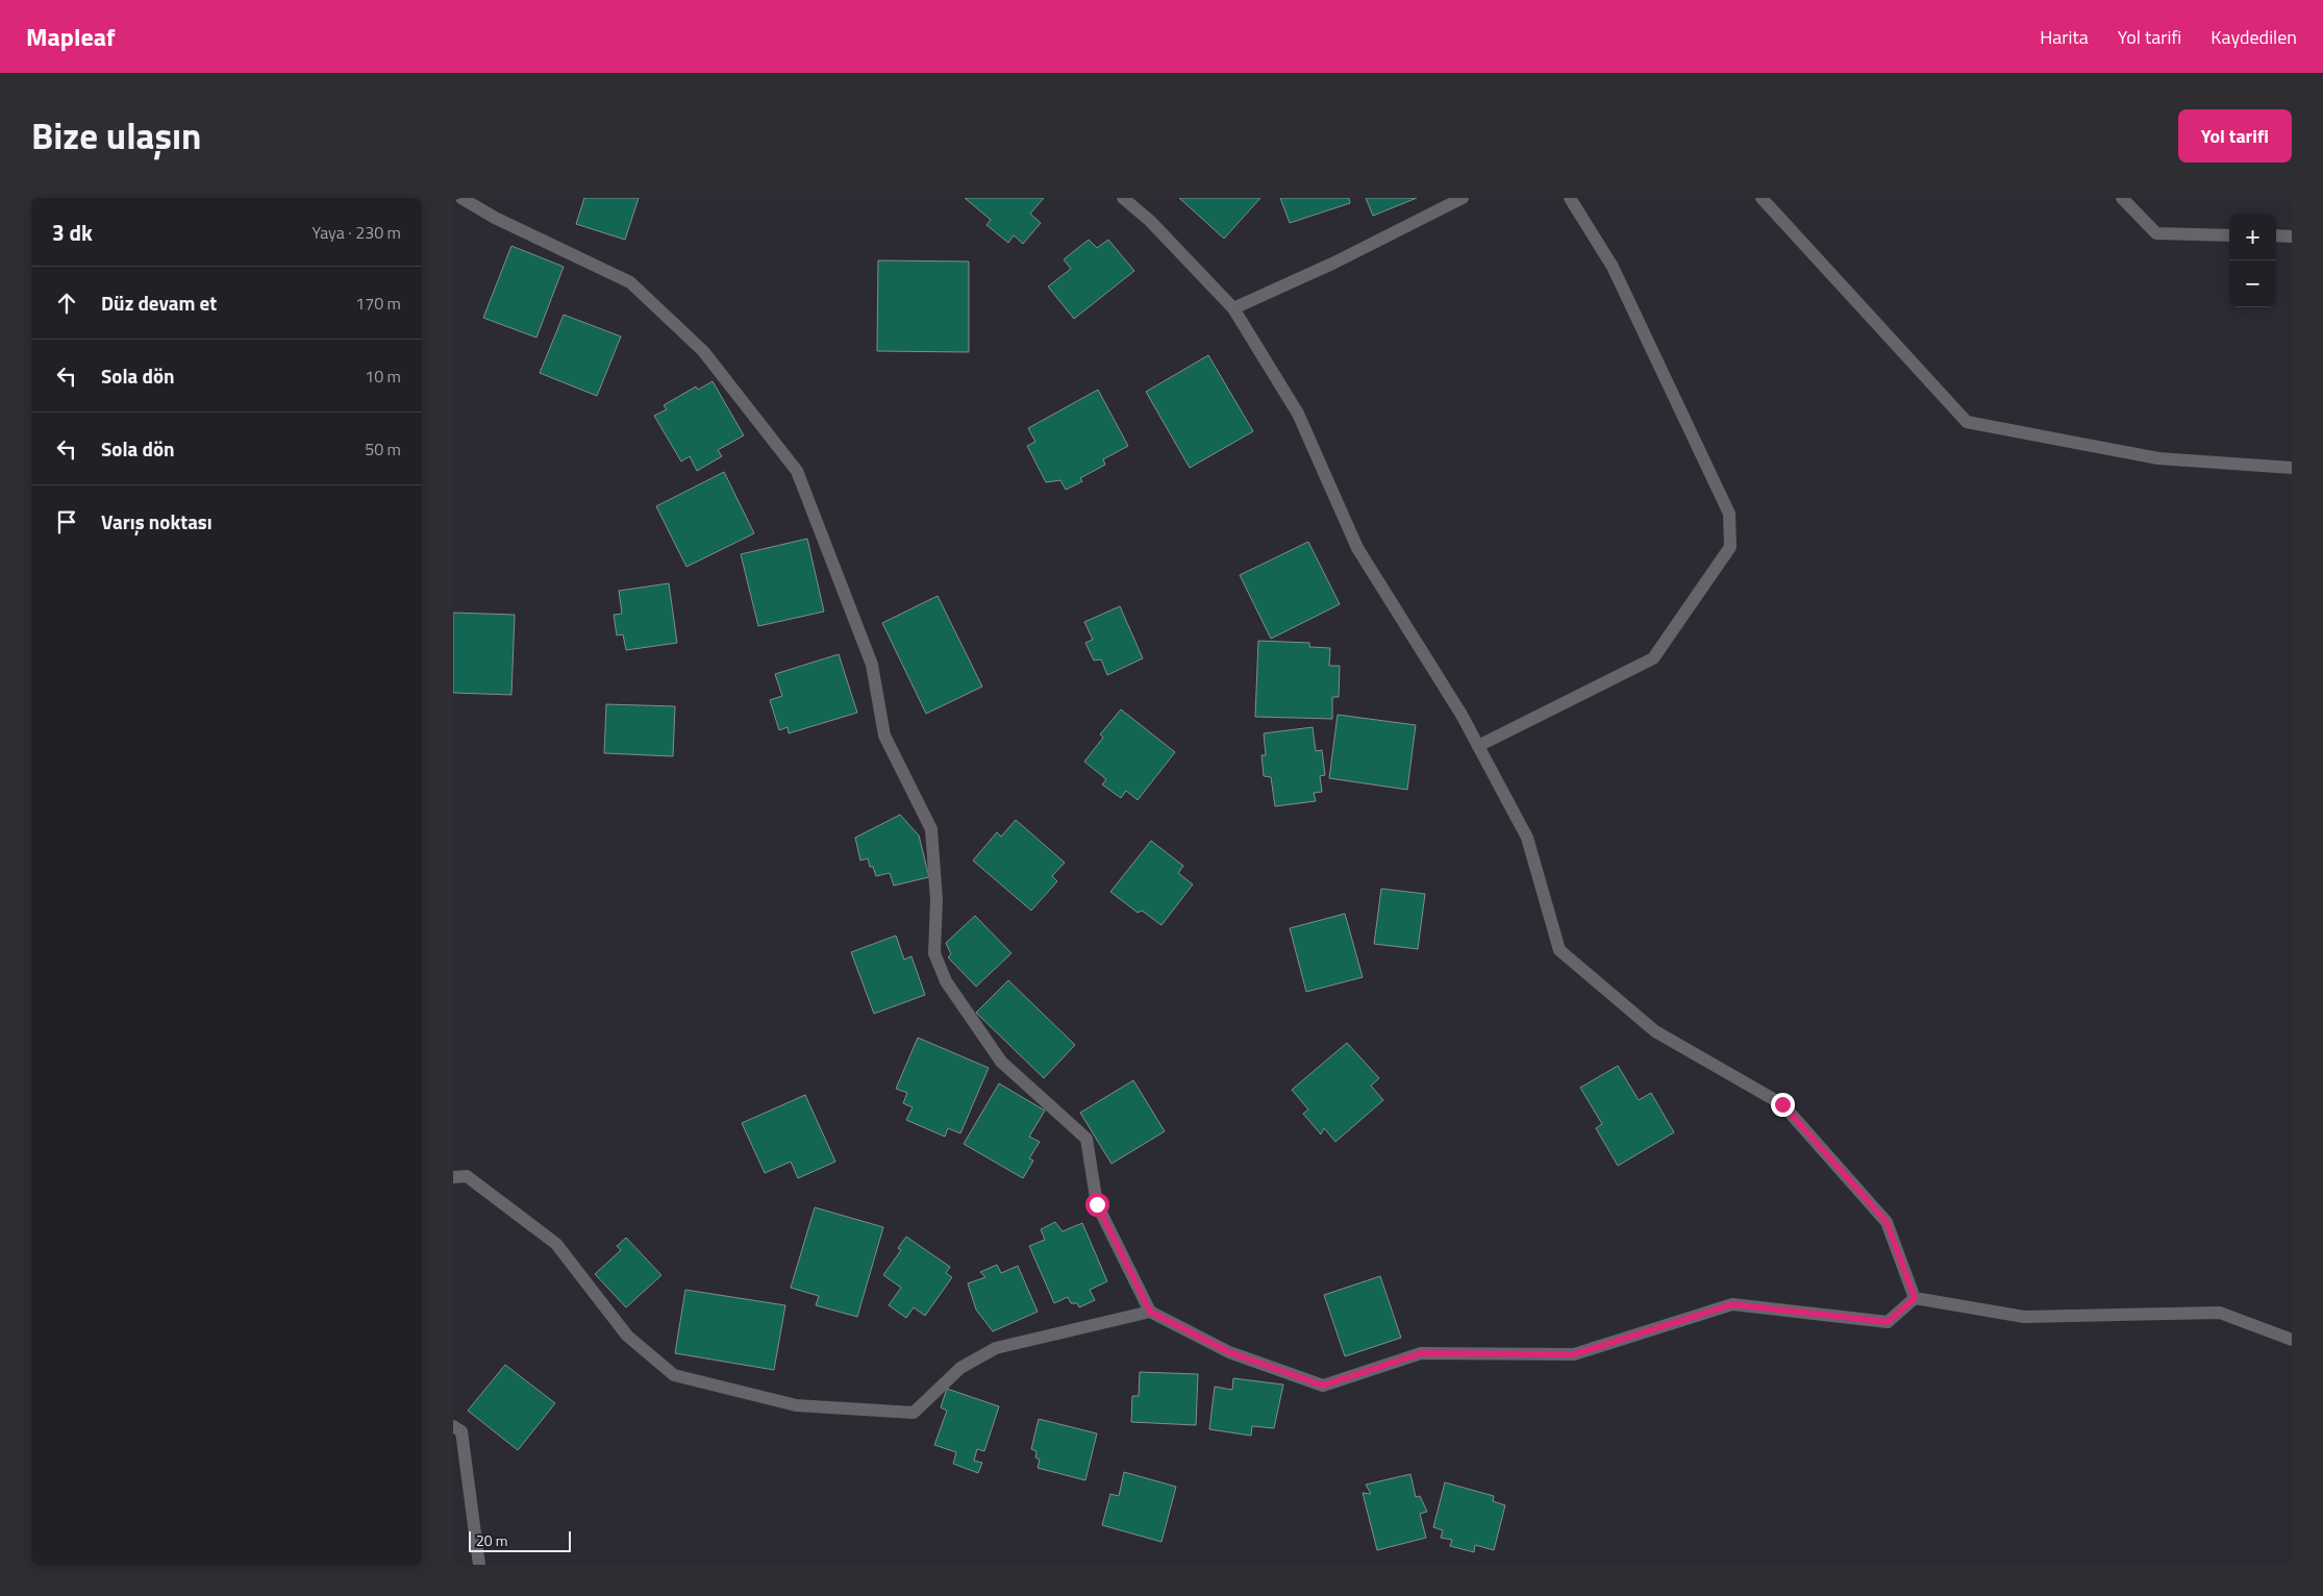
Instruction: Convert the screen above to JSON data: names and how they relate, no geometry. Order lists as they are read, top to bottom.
{
  "scale_bar": "20 m",
  "page": {
    "header": "Mapleaf",
    "nav": ["Harita", "Yol tarifi", "Kaydedilen"],
    "title": "Bize ulaşın",
    "buttons": "Yol tarifi",
    "heading": ["3 dk", "Yaya · 230 m"],
    "map_buttons": ["+", "−"],
    "list": [
      ["Düz devam et", "170 m"],
      ["Sola dön", "10 m"],
      ["Sola dön", "50 m"],
      "Varış noktası"
    ],
    "scale": "20 m"
  }
}
